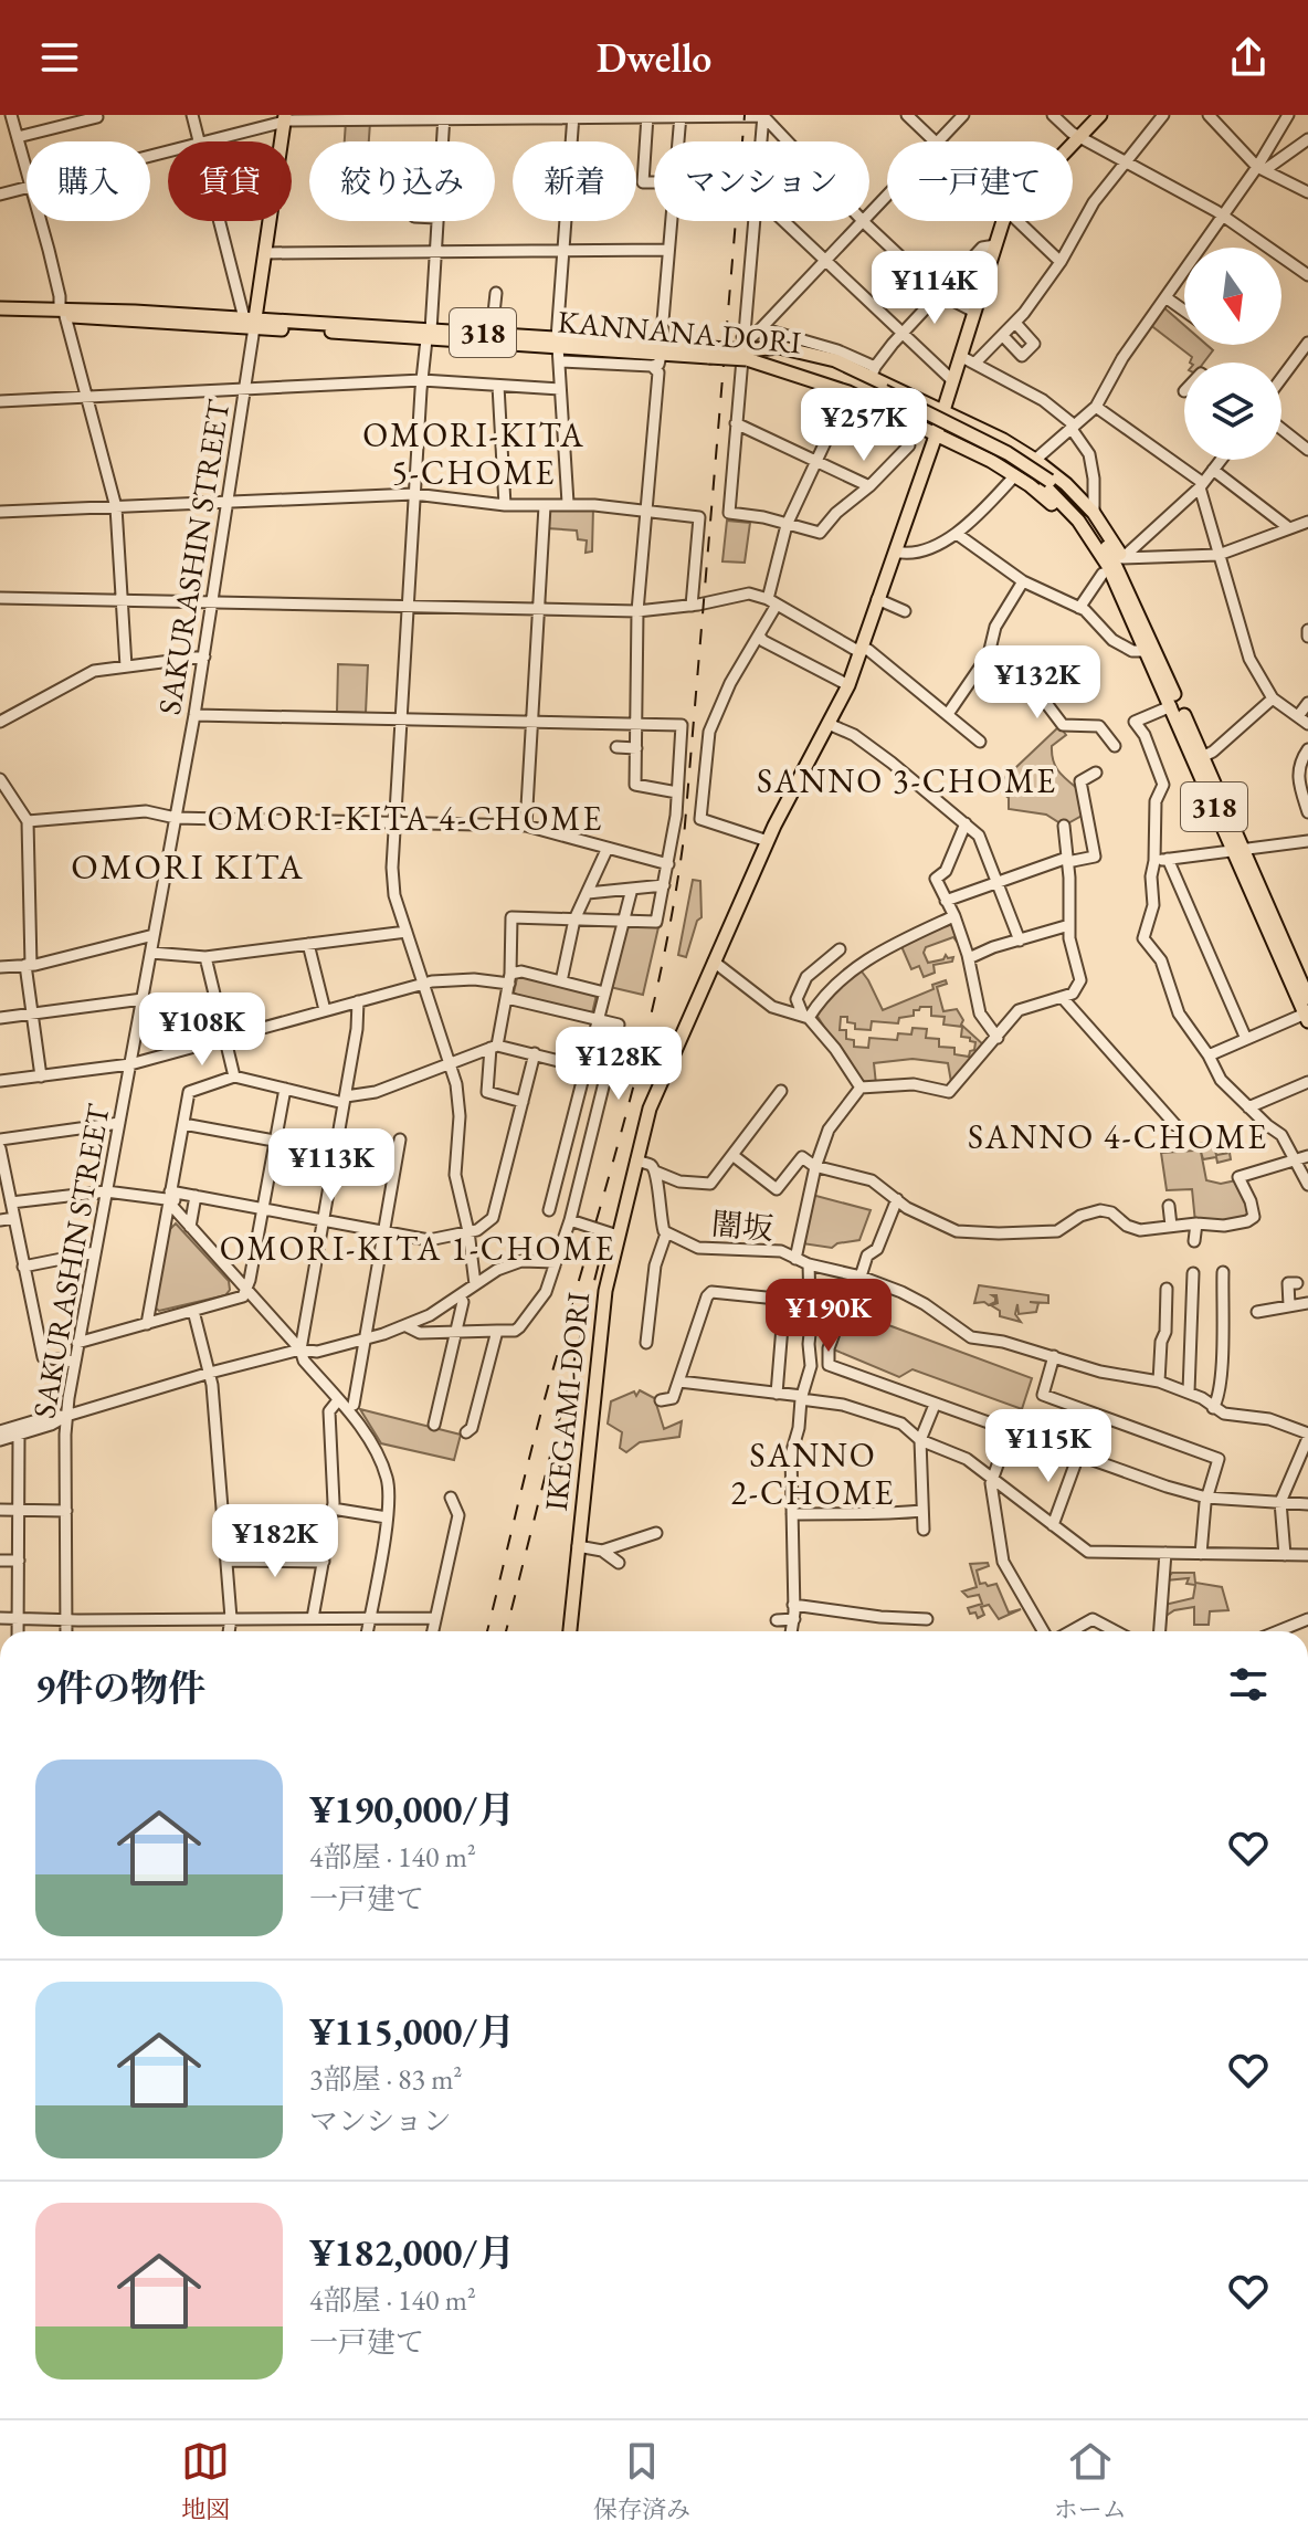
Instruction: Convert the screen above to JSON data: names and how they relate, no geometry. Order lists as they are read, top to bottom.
{
  "streets": {
    "main road": ["KANNANA DORI", "318", "IKEGAMI-DORI"],
    "street": ["SAKURASHIN STREET", "闇坂"]
  },
  "crossings": [
    ["KANNANA DORI", "SAKURASHIN STREET"]
  ],
  "districts": [
    "OMORI-KITA 5-CHOME",
    "SANNO 3-CHOME",
    "OMORI-KITA 4-CHOME",
    "OMORI KITA",
    "SANNO 4-CHOME",
    "OMORI-KITA 1-CHOME",
    "SANNO 2-CHOME"
  ],
  "north": "bottom",
  "page": {
    "header": "Dwello",
    "chip": [
      "購入",
      "賃貸",
      "絞り込み",
      "新着",
      "マンション",
      "一戸建て"
    ],
    "price": [
      "¥114K",
      "¥257K",
      "¥132K",
      "¥108K",
      "¥128K",
      "¥113K",
      "¥190K",
      "¥115K",
      "¥182K"
    ],
    "heading": "9件の物件",
    "list": [
      {
        "name": "¥190,000/月",
        "note": "4部屋 · 140 m² · 一戸建て"
      },
      {
        "name": "¥115,000/月",
        "note": "3部屋 · 83 m² · マンション"
      },
      {
        "name": "¥182,000/月",
        "note": "4部屋 · 140 m² · 一戸建て"
      }
    ],
    "tabs": ["地図", "保存済み", "ホーム"]
  }
}
